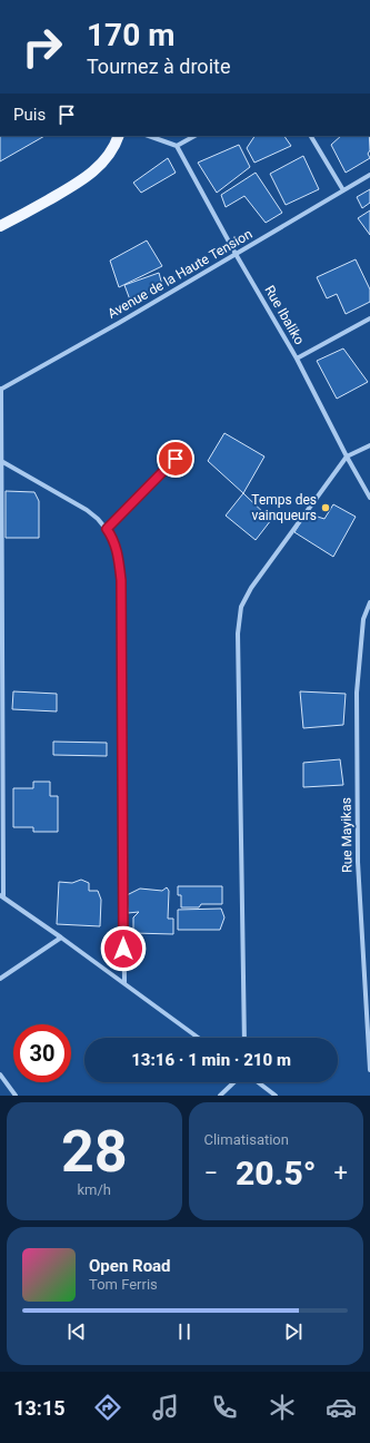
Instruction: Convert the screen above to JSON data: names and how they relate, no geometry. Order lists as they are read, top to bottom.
{
  "streets": {
    "street": ["Avenue de la Haute Tension", "Rue Ibaliko", "Rue Mayikas"]
  },
  "crossings": [
    ["Avenue de la Haute Tension", "Rue Ibaliko"]
  ],
  "places": ["Temps des vainqueurs"],
  "page": {
    "turn": ["170 m", "Tournez à droite"],
    "then": "Puis",
    "limit": "30",
    "trip": "13:16 · 1 min · 210 m",
    "tile": [
      ["28", "km/h"],
      "Climatisation"
    ],
    "heat": ["−", "20.5°", "+"],
    "song": ["Open Road", "Tom Ferris"],
    "tabs": "13:15"
  }
}
